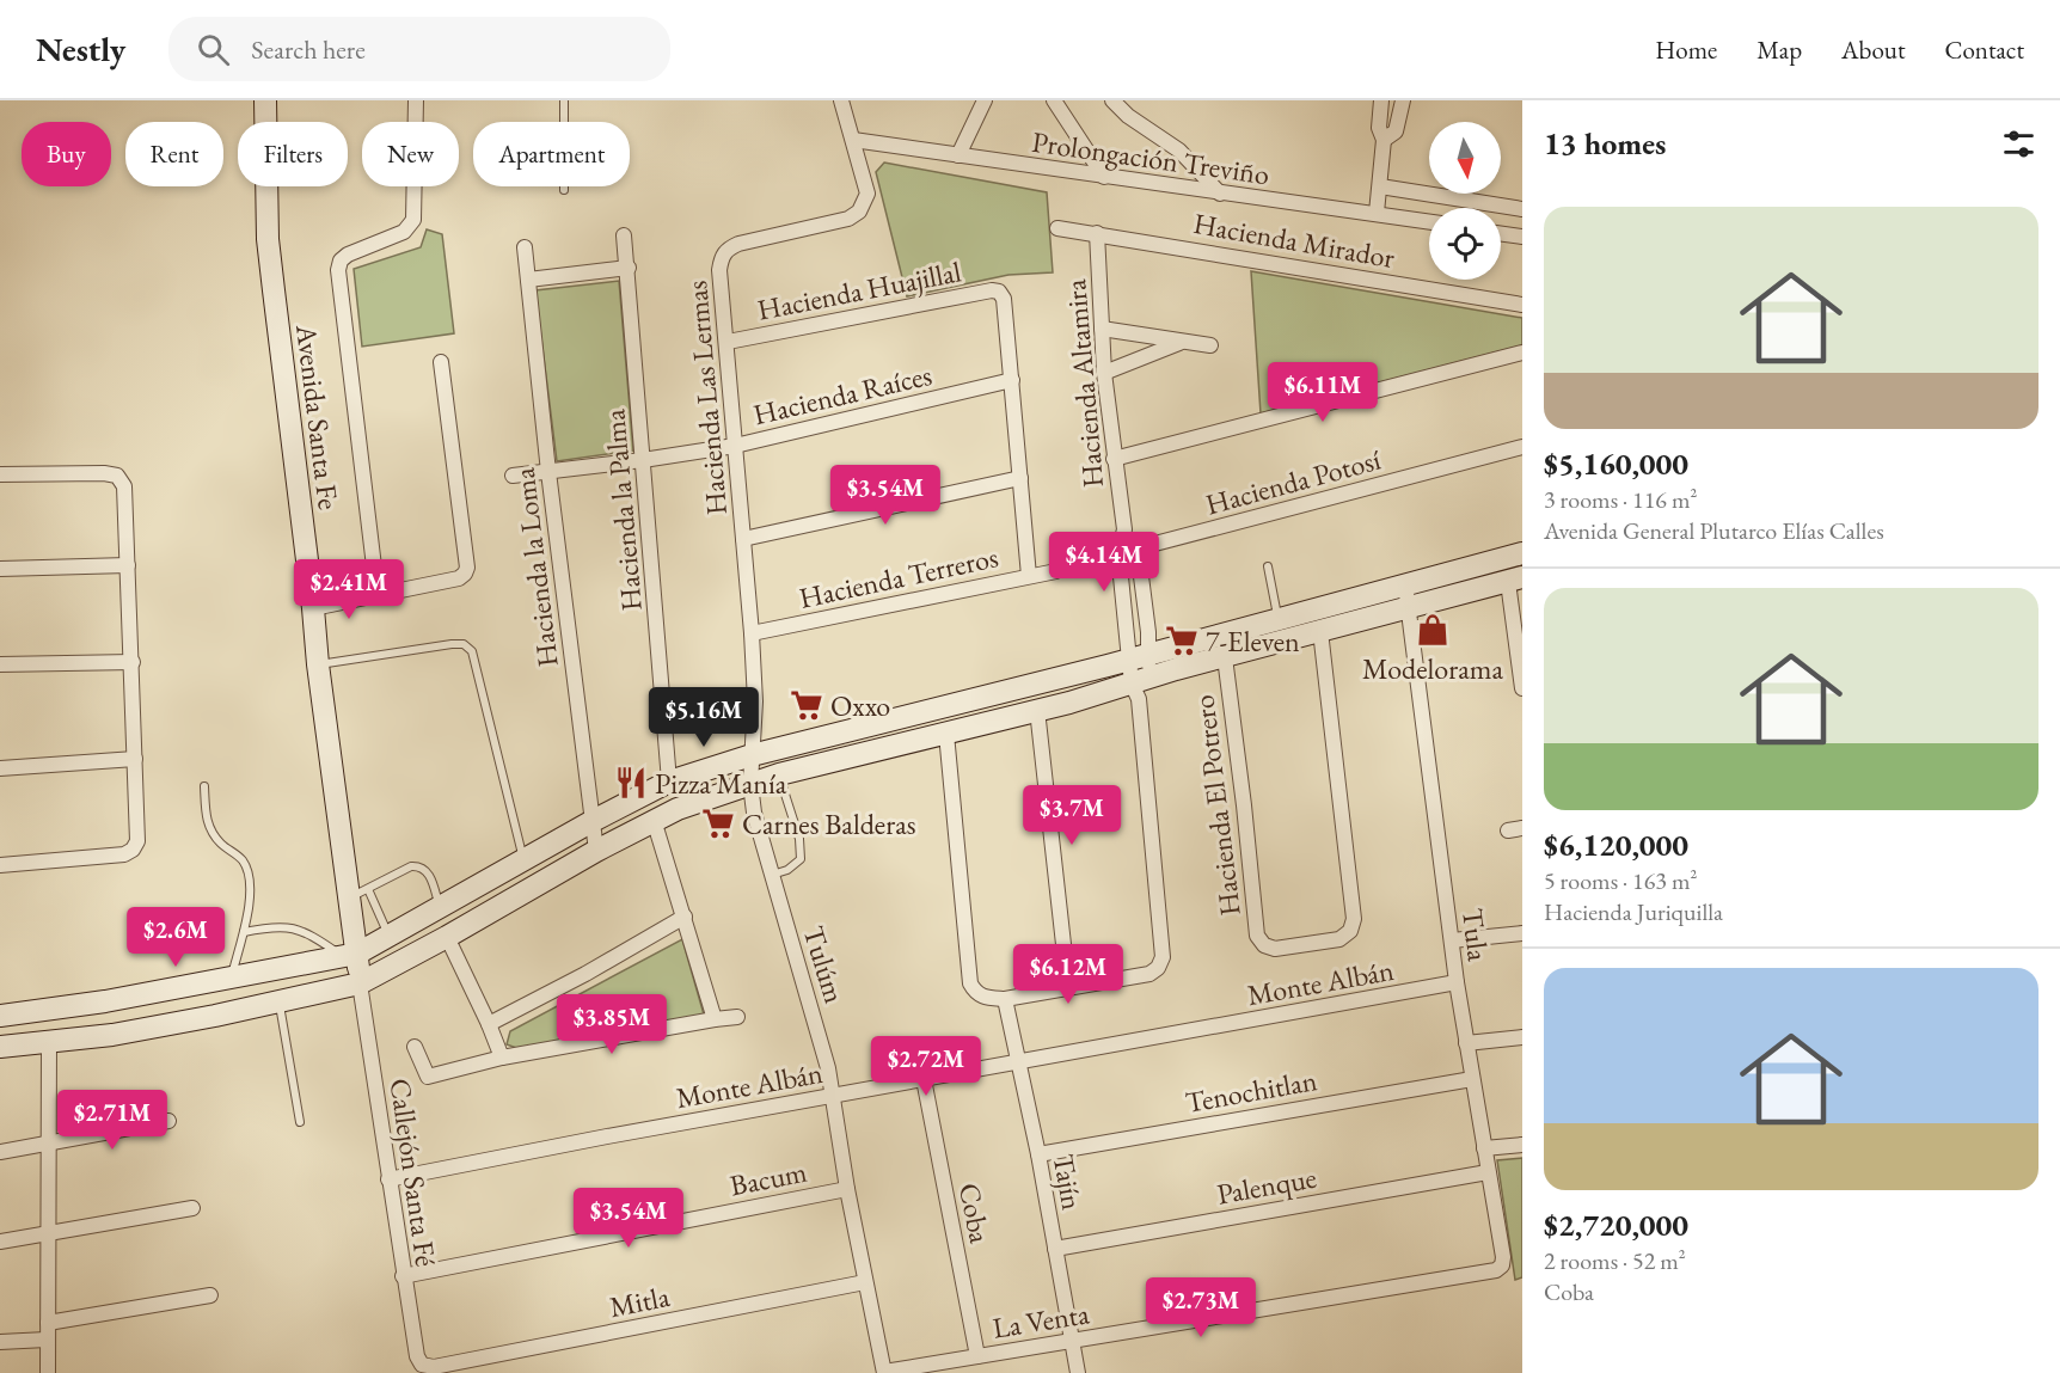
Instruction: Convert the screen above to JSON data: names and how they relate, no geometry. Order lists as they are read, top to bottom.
{
  "streets": {
    "street": [
      "Prolongación Treviño",
      "Hacienda Mirador",
      "Hacienda Huajillal",
      "Hacienda Altamira",
      "Hacienda Raíces",
      "Hacienda Las Lermas",
      "Avenida Santa Fe",
      "Hacienda Potosí",
      "Hacienda la Palma",
      "Hacienda la Loma",
      "Hacienda Terreros",
      "Hacienda El Potrero",
      "Tula",
      "Tulúm",
      "Monte Albán",
      "Tenochitlan",
      "Callejón Santa Fé",
      "Bacum",
      "Tajín",
      "Palenque",
      "Coba",
      "Mitla",
      "La Venta"
    ]
  },
  "crossings": [
    ["Prolongación Treviño", "Hacienda Las Lermas"],
    ["Hacienda Mirador", "Hacienda Altamira"],
    ["Hacienda Huajillal", "Hacienda Raíces"],
    ["Hacienda Huajillal", "Hacienda Las Lermas"],
    ["Hacienda Altamira", "Hacienda Potosí"],
    ["Hacienda Raíces", "Hacienda Las Lermas"],
    ["Hacienda Raíces", "Hacienda la Palma"],
    ["Hacienda Raíces", "Hacienda la Loma"],
    ["Hacienda Las Lermas", "Hacienda Terreros"],
    ["Hacienda Las Lermas", "Tulúm"],
    ["Avenida Santa Fe", "Callejón Santa Fé"],
    ["Tula", "Monte Albán"],
    ["Tula", "Tenochitlan"],
    ["Tula", "Palenque"],
    ["Tula", "La Venta"],
    ["Tulúm", "Monte Albán"],
    ["Tulúm", "Bacum"],
    ["Tulúm", "Mitla"],
    ["Tulúm", "La Venta"],
    ["Monte Albán", "Callejón Santa Fé"],
    ["Monte Albán", "Tajín"],
    ["Monte Albán", "Coba"],
    ["Tenochitlan", "Tajín"],
    ["Callejón Santa Fé", "Bacum"],
    ["Callejón Santa Fé", "Mitla"],
    ["Tajín", "Palenque"],
    ["Tajín", "La Venta"],
    ["Coba", "La Venta"]
  ],
  "places": {
    "shop": ["Modelorama"],
    "supermarket": ["7-Eleven", "Oxxo", "Carnes Balderas"],
    "restaurant": ["Pizza Manía"]
  },
  "north": "bottom",
  "page": {
    "header": "Nestly",
    "search": "Search here",
    "nav": [
      "Home",
      "Map",
      "About",
      "Contact"
    ],
    "heading": "13 homes",
    "chip": [
      "Buy",
      "Rent",
      "Filters",
      "New",
      "Apartment"
    ],
    "list": [
      {
        "name": "$5,160,000",
        "note": "3 rooms · 116 m² · Avenida General Plutarco Elías Calles"
      },
      {
        "name": "$6,120,000",
        "note": "5 rooms · 163 m² · Hacienda Juriquilla"
      },
      {
        "name": "$2,720,000",
        "note": "2 rooms · 52 m² · Coba"
      }
    ],
    "price": [
      "$6.11M",
      "$3.54M",
      "$4.14M",
      "$2.41M",
      "$5.16M",
      "$3.7M",
      "$2.6M",
      "$6.12M",
      "$3.85M",
      "$2.72M",
      "$2.71M",
      "$3.54M",
      "$2.73M"
    ]
  }
}
